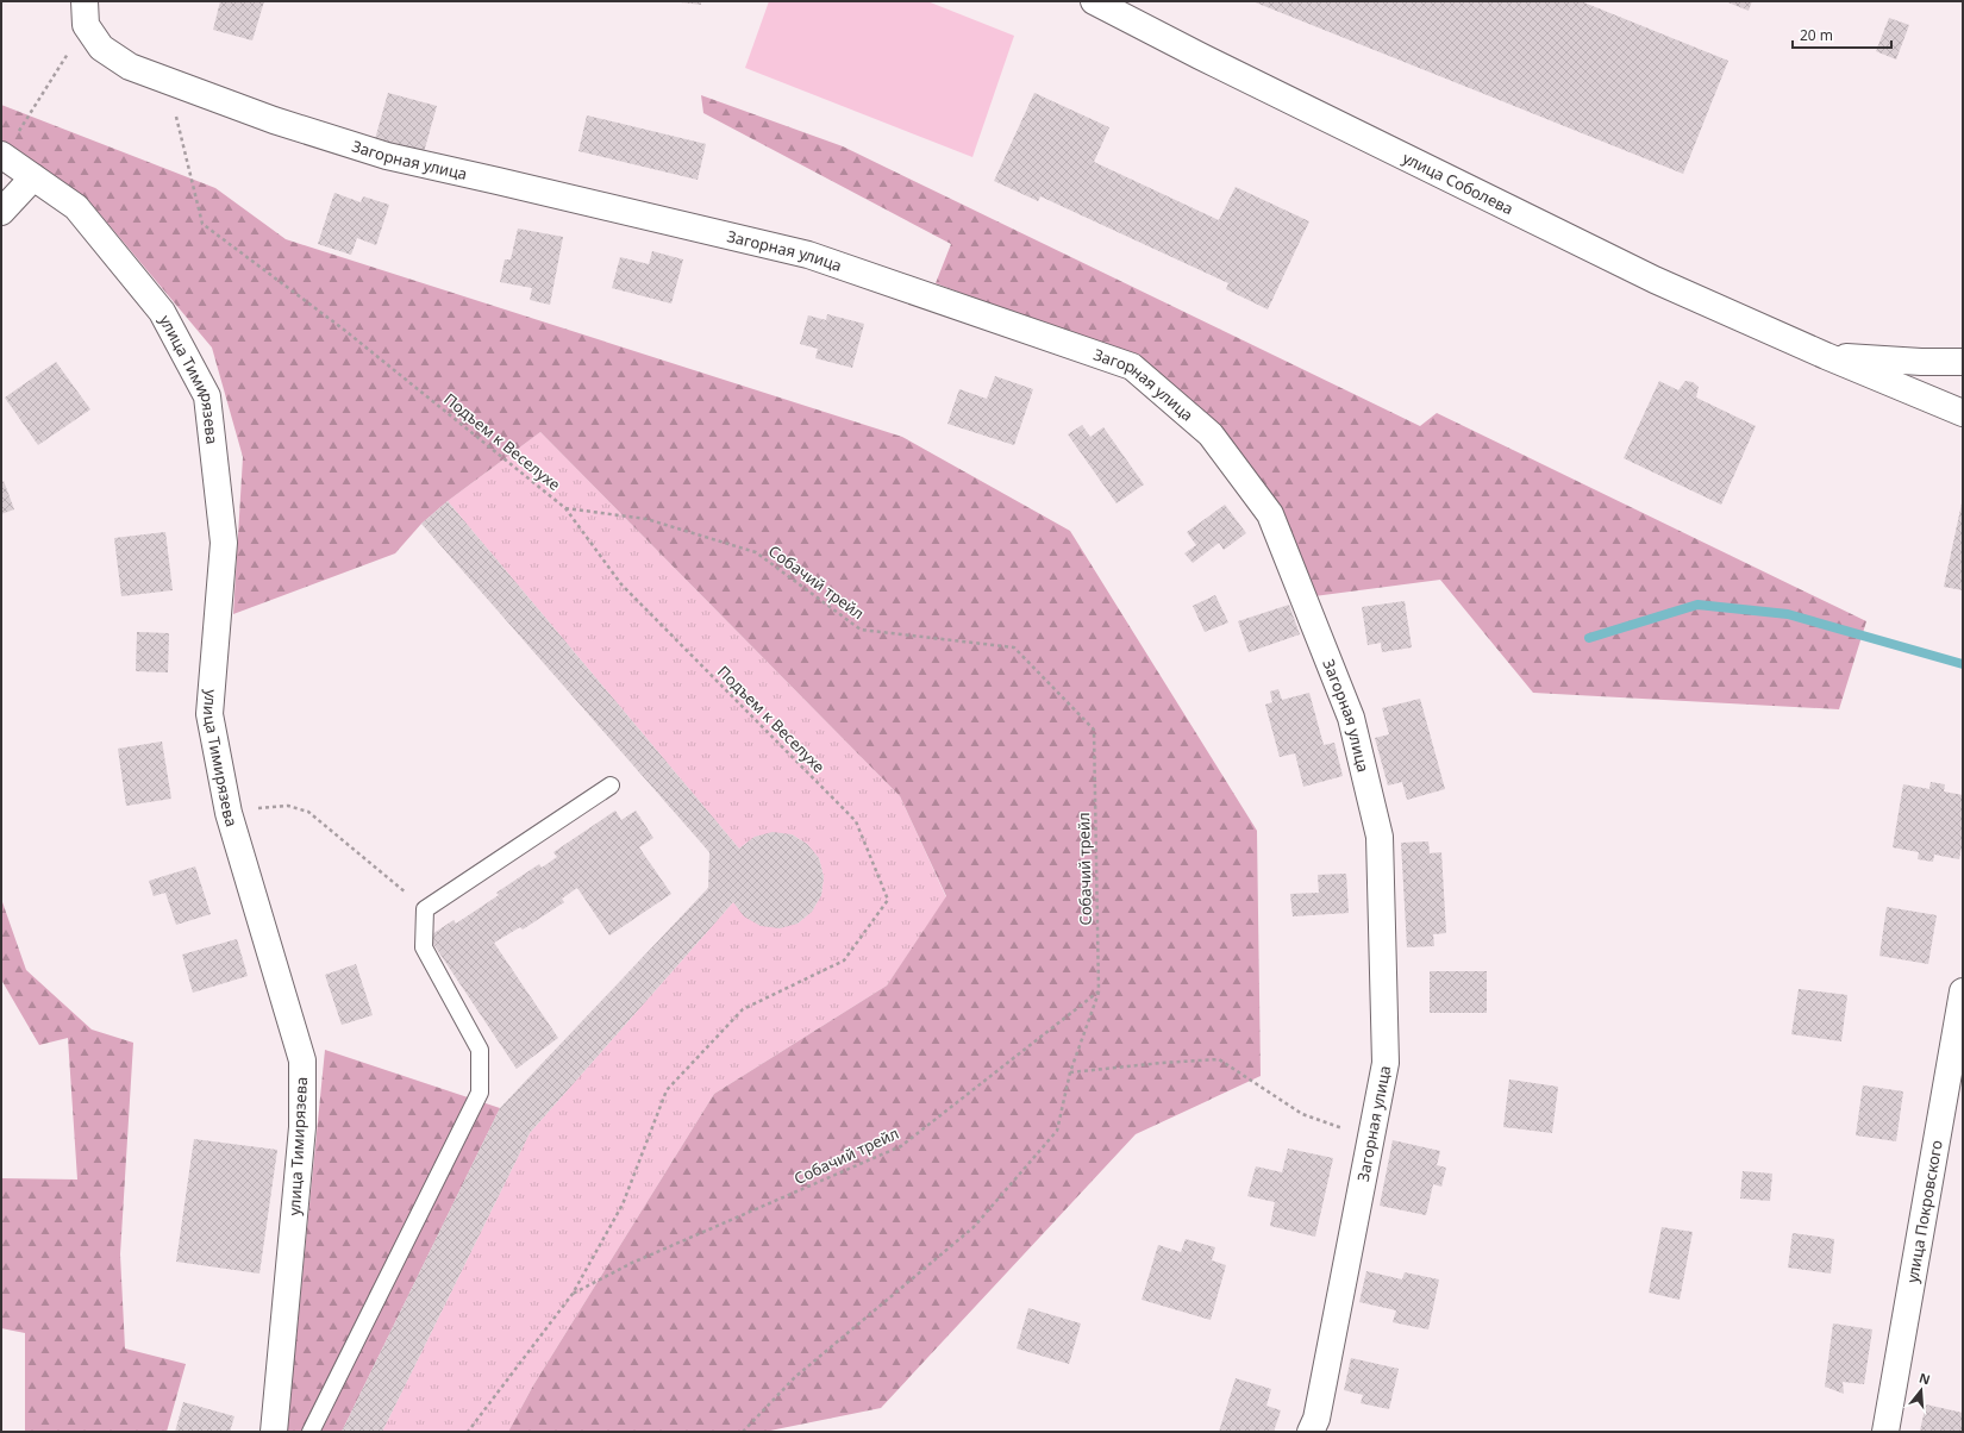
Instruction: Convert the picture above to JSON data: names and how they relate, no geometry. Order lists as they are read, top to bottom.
{
  "streets": {
    "street": [
      "Загорная улица",
      "улица Соболева",
      "улица Тимирязева",
      "улица Покровского"
    ],
    "path": ["Подъем к Веселухе", "Собачий трейл"]
  },
  "crossings": [
    ["Загорная улица", "Подъем к Веселухе"],
    ["Подъем к Веселухе", "Собачий трейл"]
  ],
  "scale_bar": "20 m",
  "north": "top"
}
